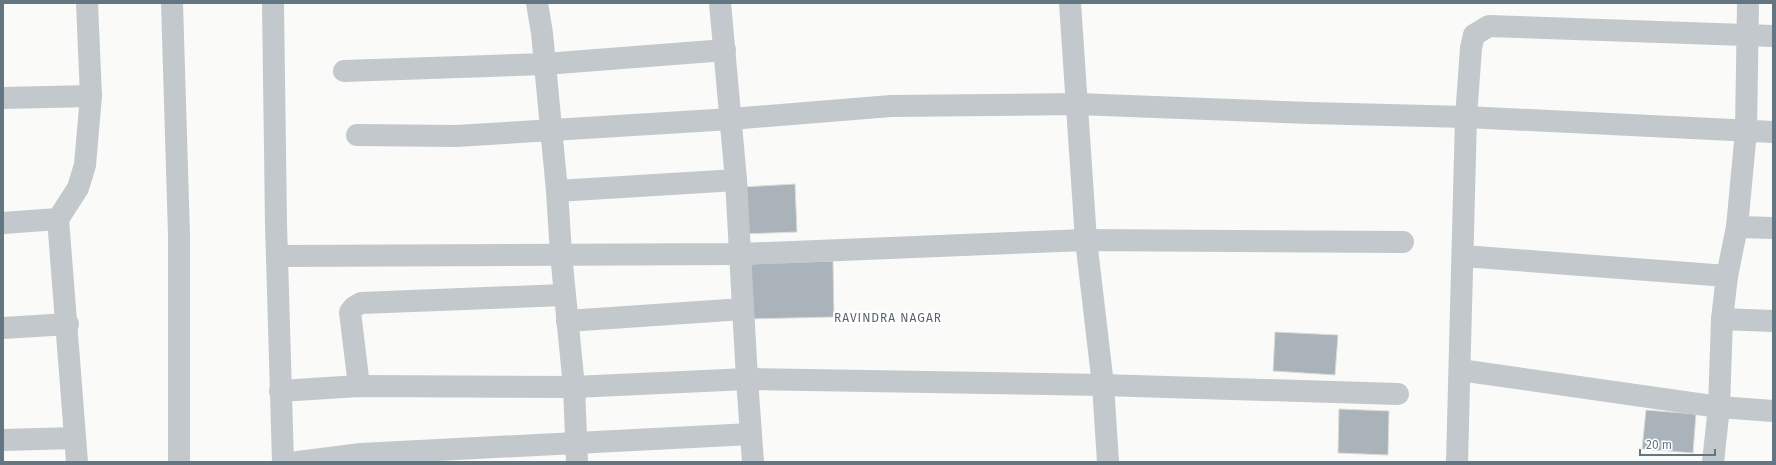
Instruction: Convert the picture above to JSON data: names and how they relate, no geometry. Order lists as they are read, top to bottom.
{
  "districts": ["RAVINDRA NAGAR"],
  "scale_bar": "20 m"
}
